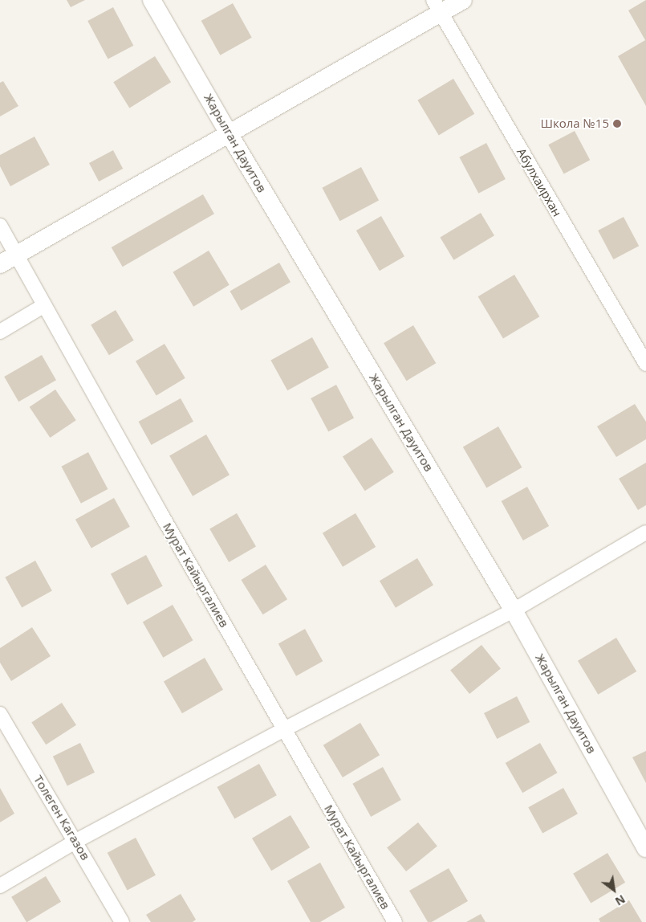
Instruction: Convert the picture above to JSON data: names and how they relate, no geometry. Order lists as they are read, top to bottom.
{
  "streets": {
    "street": [
      "Жарылган Дауитов",
      "Абулхаирхан",
      "Мурат Кайыргалиев",
      "Толеген Кагазов"
    ]
  },
  "places": ["Школа №15"],
  "north": "bottom right"
}
